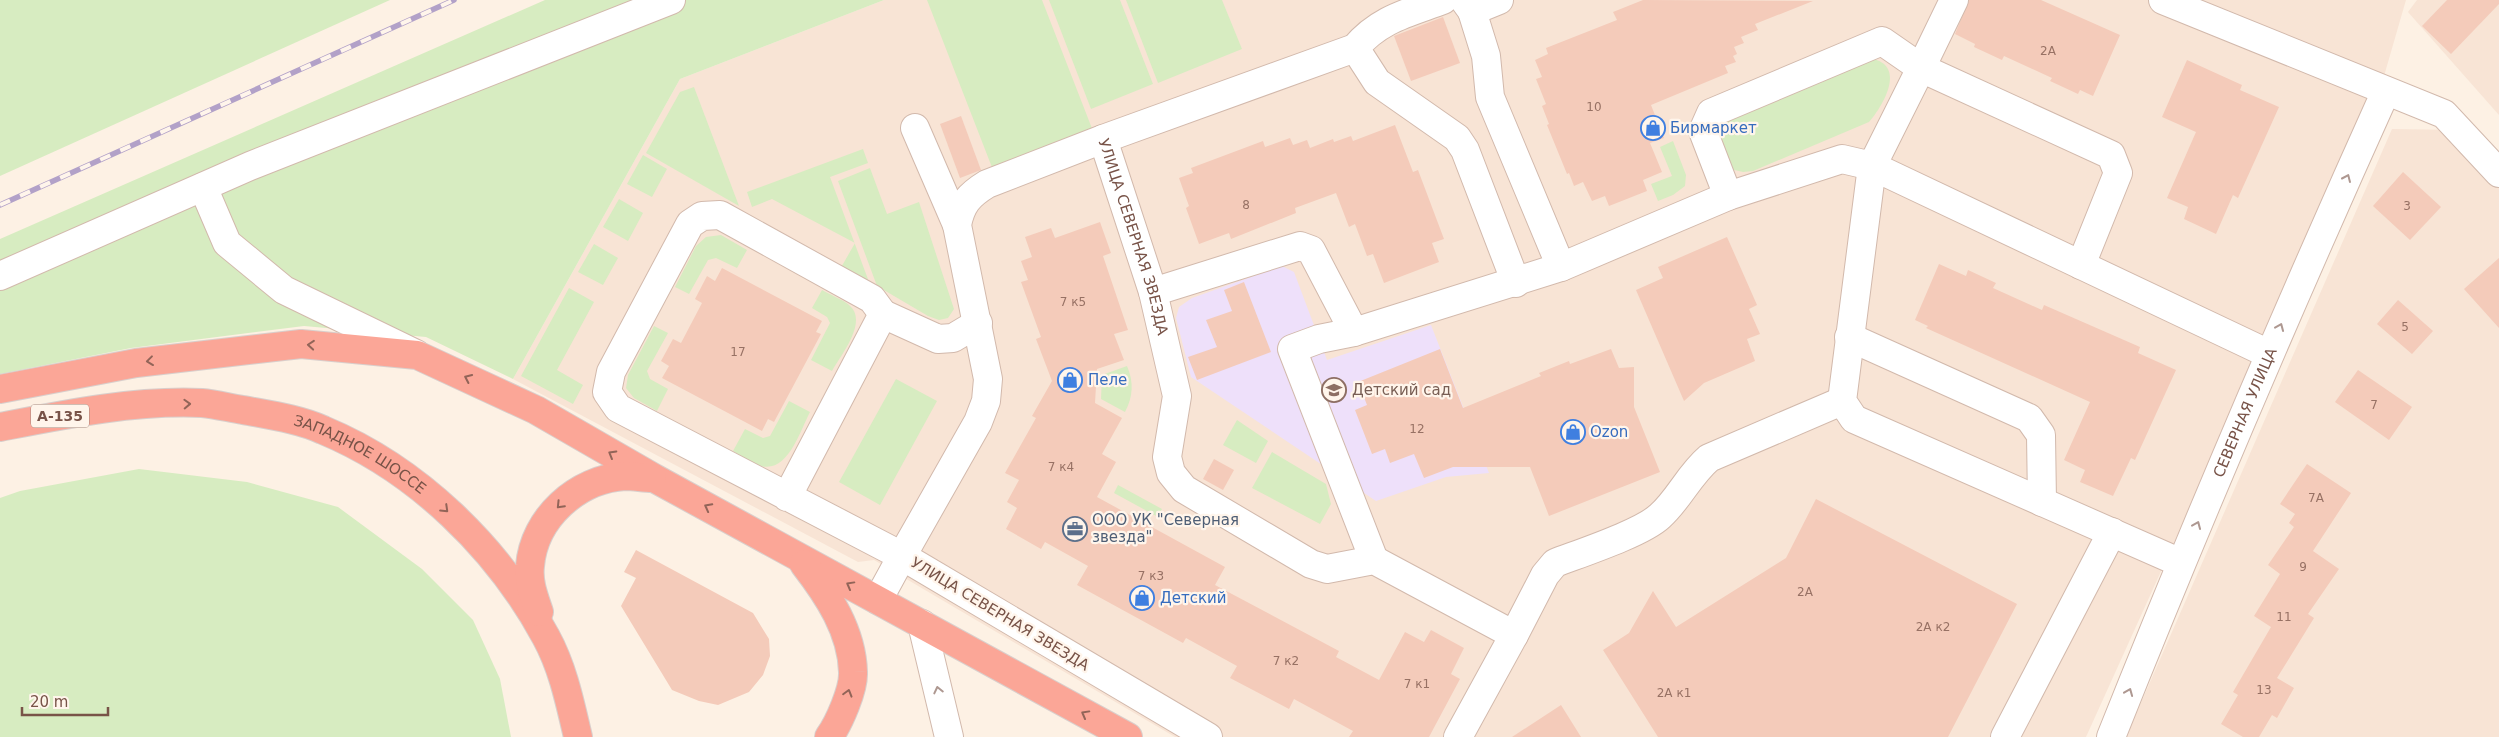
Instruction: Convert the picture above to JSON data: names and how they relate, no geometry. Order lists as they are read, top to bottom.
{
  "streets": {
    "highway": ["А-135", "ЗАПАДНОЕ ШОССЕ"],
    "street": ["УЛИЦА СЕВЕРНАЯ ЗВЕЗДА", "СЕВЕРНАЯ УЛИЦА"]
  },
  "one_way": ["СЕВЕРНАЯ УЛИЦА"],
  "places": {
    "shop": [
      "Бирмаркет",
      "Пеле",
      "Ozon",
      "Детский"
    ],
    "school or university": ["Детский сад"],
    "office": ["ООО УК \"Северная звезда\""]
  },
  "house_numbers": [
    "2А",
    "10",
    "8",
    "3",
    "7 к5",
    "5",
    "17",
    "7",
    "12",
    "7 к4",
    "7А",
    "9",
    "7 к3",
    "2А",
    "11",
    "2А к2",
    "7 к2",
    "7 к1",
    "13",
    "2А к1"
  ],
  "scale_bar": "20 m"
}
